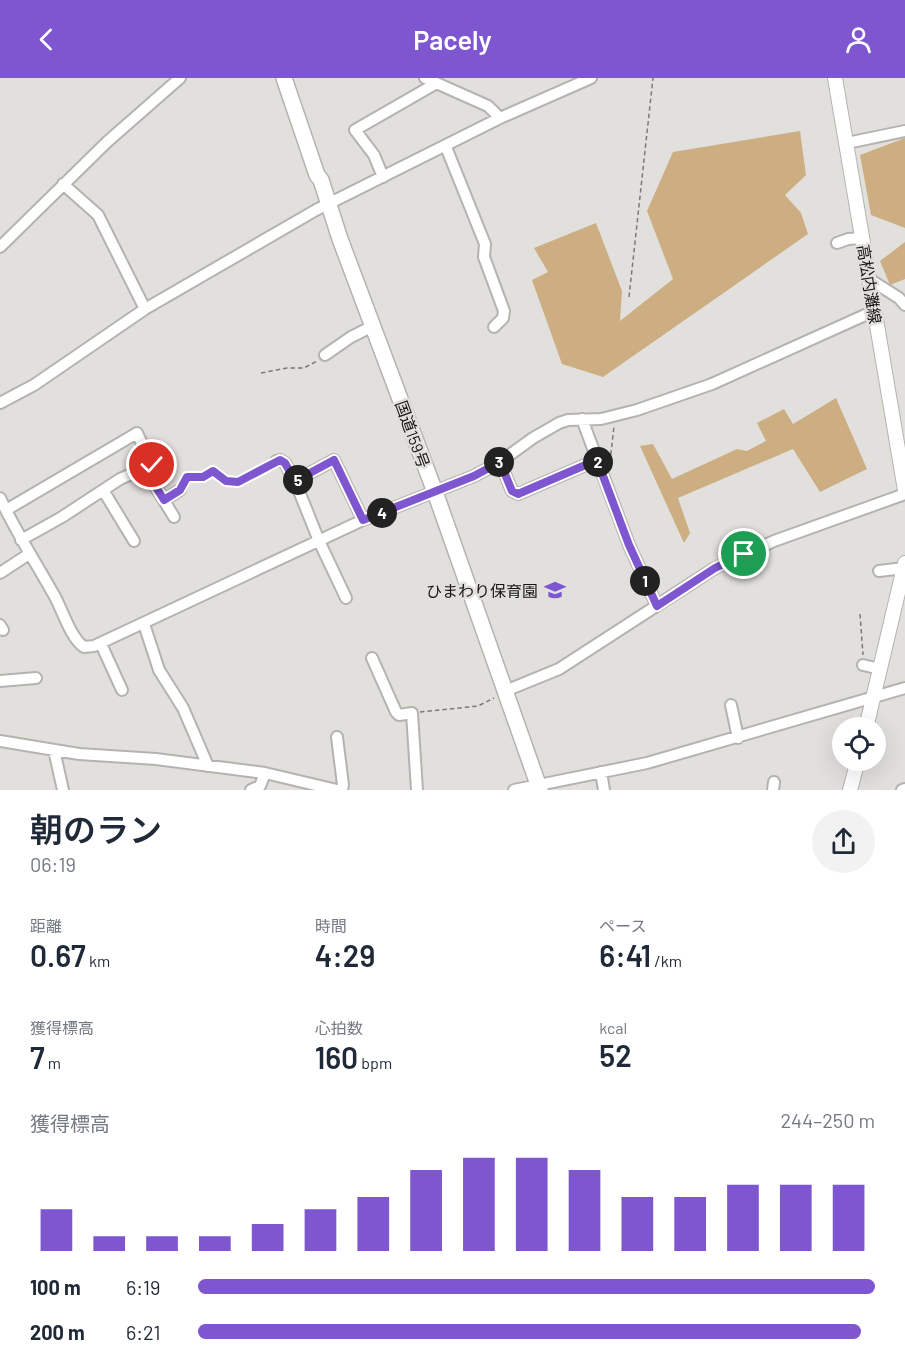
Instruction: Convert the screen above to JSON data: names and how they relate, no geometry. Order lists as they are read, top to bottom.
{
  "streets": {
    "highway": ["国道159号"],
    "main road": ["高松内灘線"]
  },
  "places": {
    "school or university": ["ひまわり保育園"]
  },
  "page": {
    "header": "Pacely",
    "pins": [
      "2",
      "3",
      "5",
      "4",
      "1"
    ],
    "heading": ["朝のラン", "06:19"],
    "stats": [
      ["距離", "0.67 km"],
      ["時間", "4:29"],
      ["ペース", "6:41 /km"],
      ["獲得標高", "7 m"],
      ["心拍数", "160 bpm"],
      ["kcal", "52"]
    ],
    "chart": ["獲得標高", "244–250 m"],
    "list": [
      {
        "name": "100 m",
        "note": "6:19"
      },
      {
        "name": "200 m",
        "note": "6:21"
      }
    ]
  }
}
